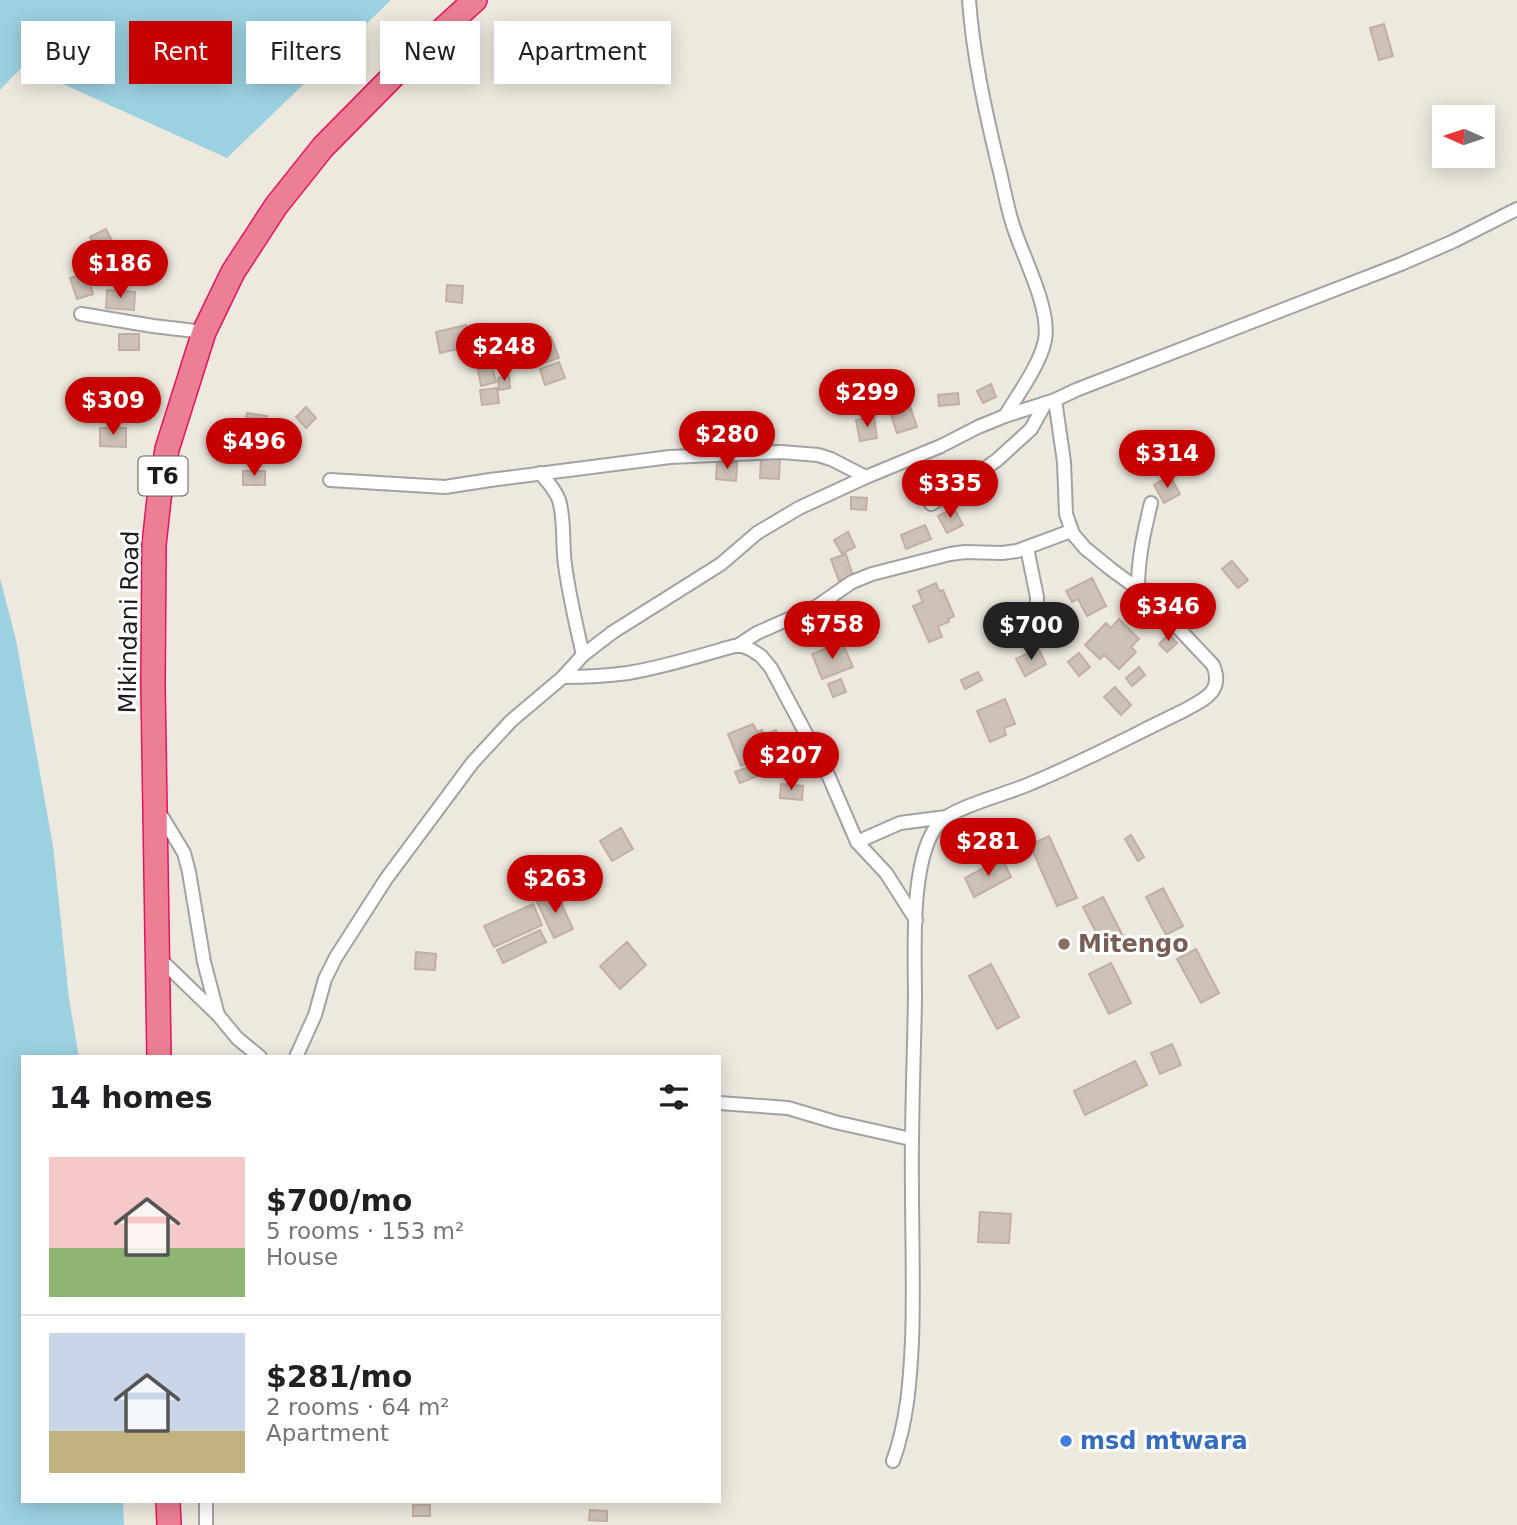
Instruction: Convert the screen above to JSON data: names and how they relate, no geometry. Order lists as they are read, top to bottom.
{
  "streets": {
    "highway": ["T6", "Mikindani Road"]
  },
  "places": ["Mitengo", "msd mtwara"],
  "north": "left",
  "page": {
    "chip": [
      "Buy",
      "Rent",
      "Filters",
      "New",
      "Apartment"
    ],
    "price": [
      "$186",
      "$248",
      "$299",
      "$309",
      "$280",
      "$496",
      "$314",
      "$335",
      "$346",
      "$758",
      "$700",
      "$207",
      "$281",
      "$263"
    ],
    "heading": "14 homes",
    "list": [
      {
        "name": "$700/mo",
        "note": "5 rooms · 153 m² · House"
      },
      {
        "name": "$281/mo",
        "note": "2 rooms · 64 m² · Apartment"
      }
    ]
  }
}
